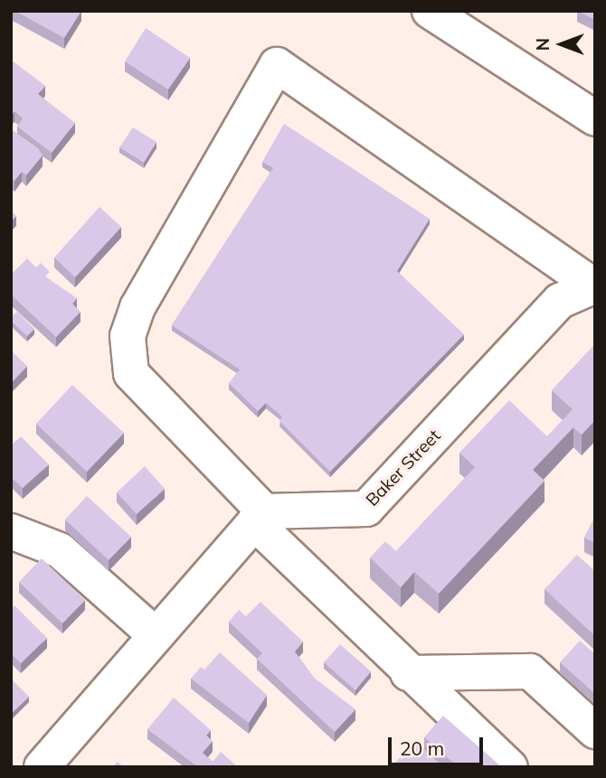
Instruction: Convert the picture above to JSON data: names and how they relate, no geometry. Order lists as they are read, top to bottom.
{
  "streets": {
    "street": ["Baker Street"]
  },
  "scale_bar": "20 m",
  "north": "left"
}
